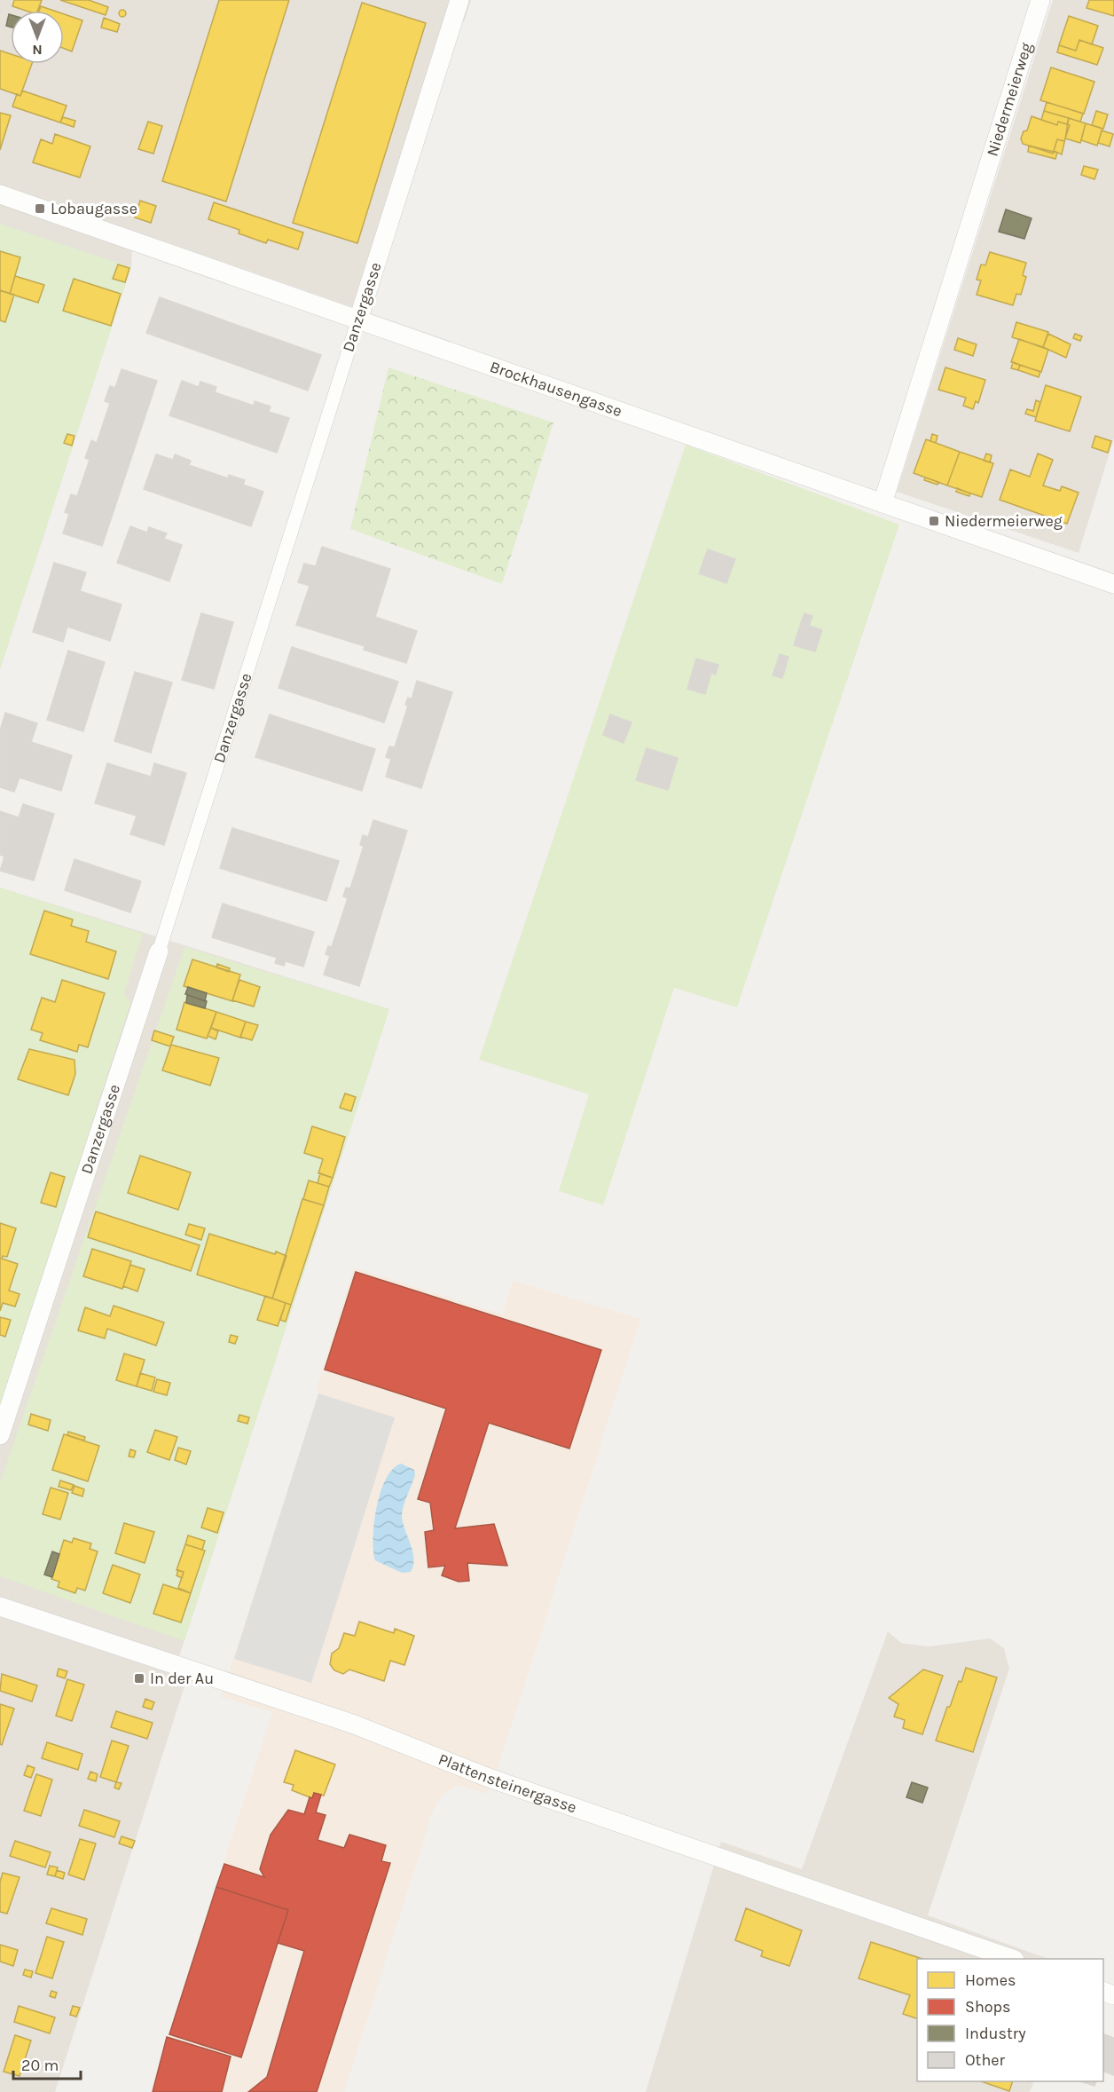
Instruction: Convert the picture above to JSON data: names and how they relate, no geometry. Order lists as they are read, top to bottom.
{
  "streets": {
    "street": [
      "Niedermeierweg",
      "Danzergasse",
      "Brockhausengasse",
      "Plattensteinergasse"
    ]
  },
  "crossings": [
    ["Niedermeierweg", "Brockhausengasse"],
    ["Danzergasse", "Brockhausengasse"]
  ],
  "places": {
    "transit": ["Lobaugasse", "Niedermeierweg", "In der Au"]
  },
  "legend": [
    "Homes",
    "Shops",
    "Industry",
    "Other"
  ],
  "scale_bar": "20 m",
  "north": "bottom"
}
